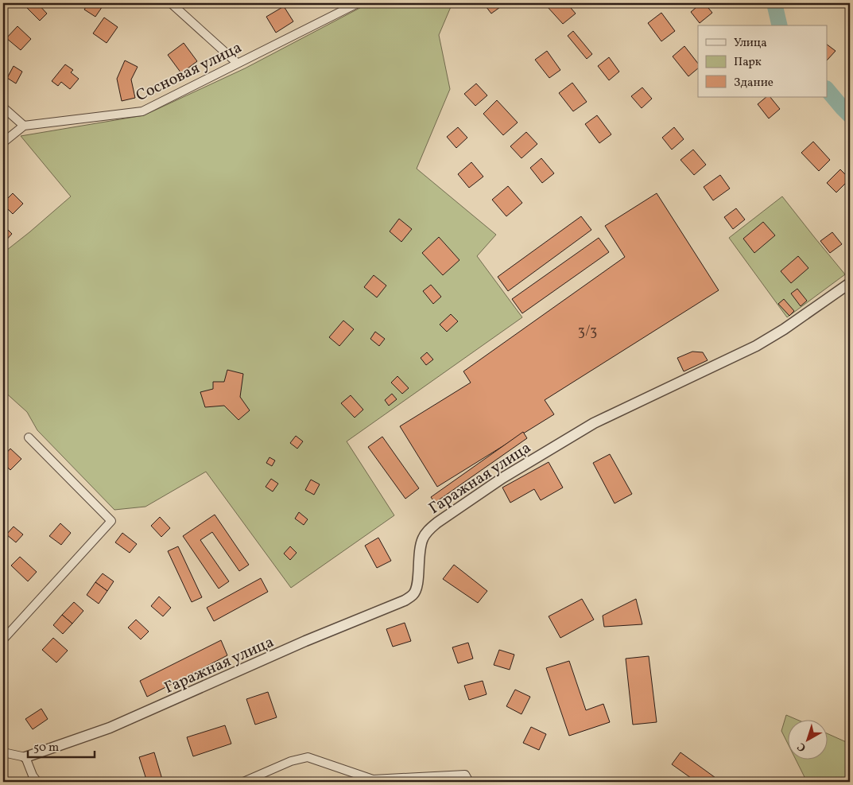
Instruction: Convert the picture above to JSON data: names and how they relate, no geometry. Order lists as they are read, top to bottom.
{
  "streets": {
    "street": ["Сосновая улица", "Гаражная улица"]
  },
  "house_numbers": ["3/3"],
  "legend": ["Улица", "Парк", "Здание"],
  "scale_bar": "50 m",
  "north": "bottom left"
}
